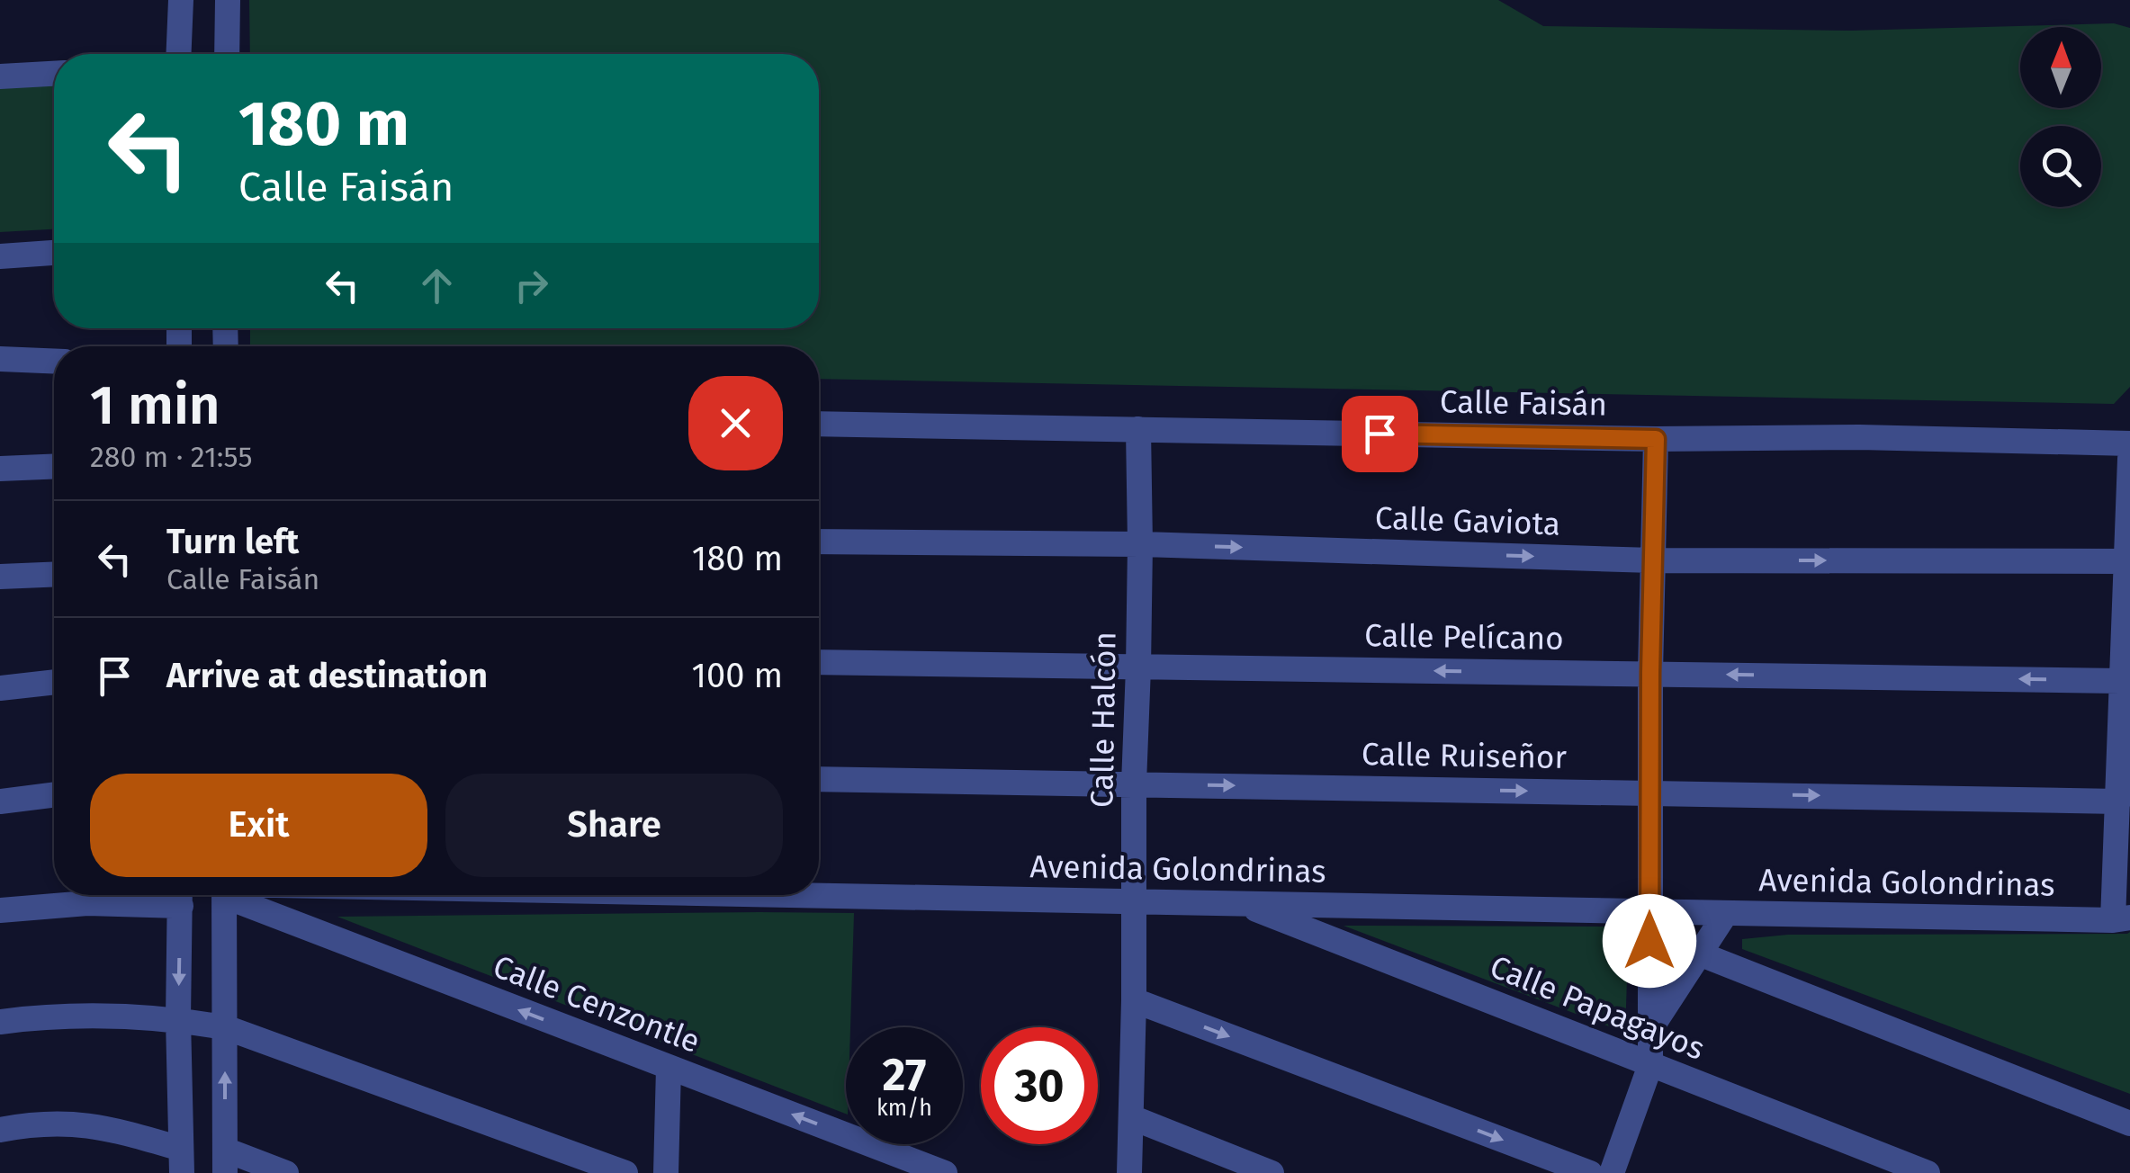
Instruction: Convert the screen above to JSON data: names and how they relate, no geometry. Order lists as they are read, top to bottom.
{
  "streets": {
    "street": [
      "Calle Faisán",
      "Calle Gaviota",
      "Calle Pelícano",
      "Calle Halcón",
      "Calle Ruiseñor",
      "Avenida Golondrinas",
      "Calle Cenzontle",
      "Calle Papagayos"
    ]
  },
  "crossings": [
    ["Calle Faisán", "Calle Halcón"],
    ["Calle Gaviota", "Calle Halcón"],
    ["Calle Pelícano", "Calle Halcón"],
    ["Calle Halcón", "Calle Ruiseñor"],
    ["Calle Halcón", "Avenida Golondrinas"],
    ["Avenida Golondrinas", "Calle Papagayos"]
  ],
  "one_way": ["Calle Gaviota", "Calle Pelícano", "Calle Ruiseñor"],
  "north": "top",
  "page": {
    "turn": ["180 m", "Calle Faisán"],
    "heading": ["1 min", "280 m · 21:55"],
    "list": [
      {
        "name": "Turn left",
        "note": "Calle Faisán",
        "value": "180 m"
      },
      {
        "name": "Arrive at destination",
        "value": "100 m"
      }
    ],
    "buttons": ["Exit", "Share"],
    "speed": "27 km/h",
    "limit": "30"
  }
}
